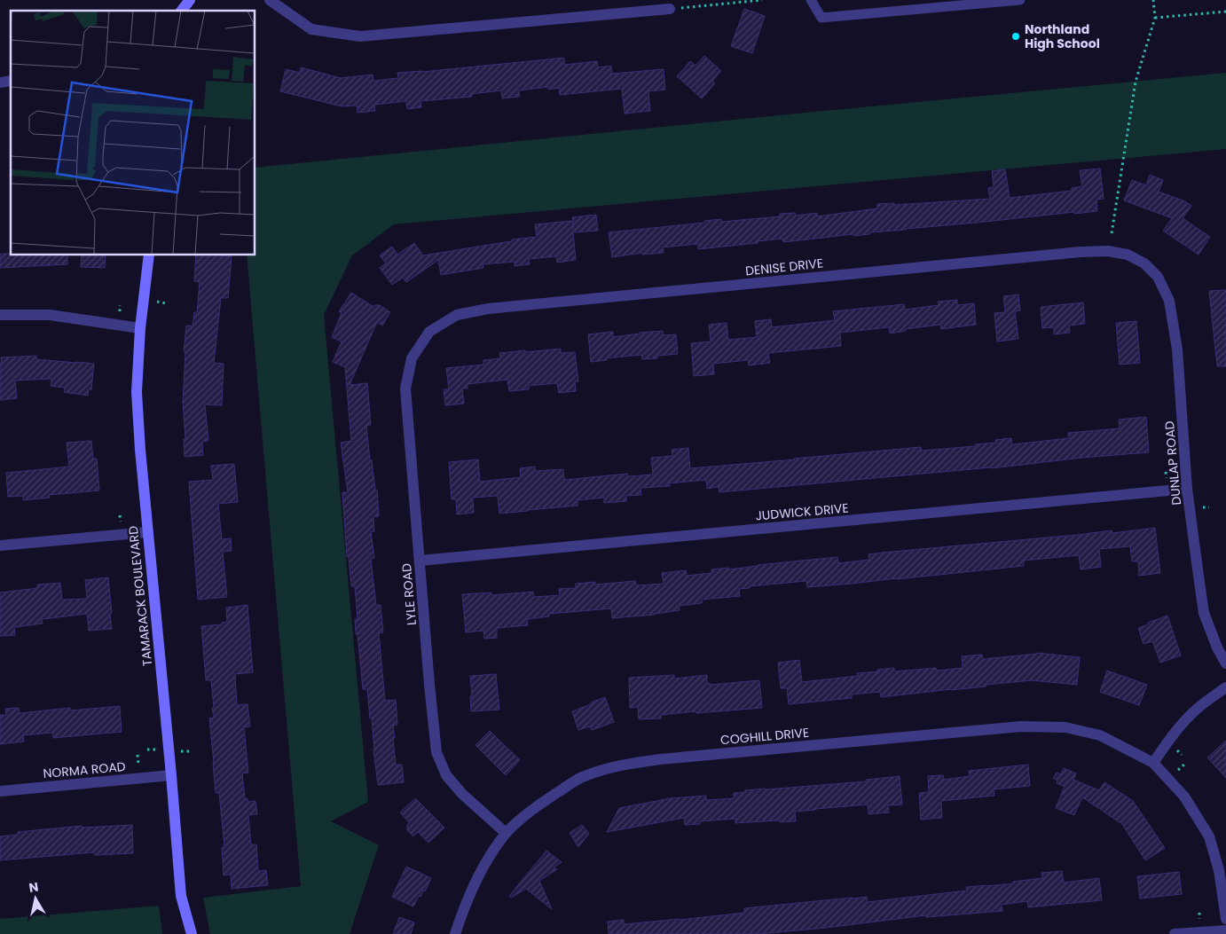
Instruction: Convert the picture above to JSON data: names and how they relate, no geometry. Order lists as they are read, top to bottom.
{
  "streets": {
    "street": [
      "DENISE DRIVE",
      "DUNLAP ROAD",
      "JUDWICK DRIVE",
      "LYLE ROAD",
      "TAMARACK BOULEVARD",
      "COGHILL DRIVE",
      "NORMA ROAD"
    ]
  },
  "crossings": [
    ["DENISE DRIVE", "DUNLAP ROAD"],
    ["DENISE DRIVE", "LYLE ROAD"],
    ["DUNLAP ROAD", "JUDWICK DRIVE"],
    ["JUDWICK DRIVE", "LYLE ROAD"],
    ["LYLE ROAD", "COGHILL DRIVE"],
    ["TAMARACK BOULEVARD", "NORMA ROAD"]
  ],
  "places": ["Northland High School"],
  "north": "top"
}
